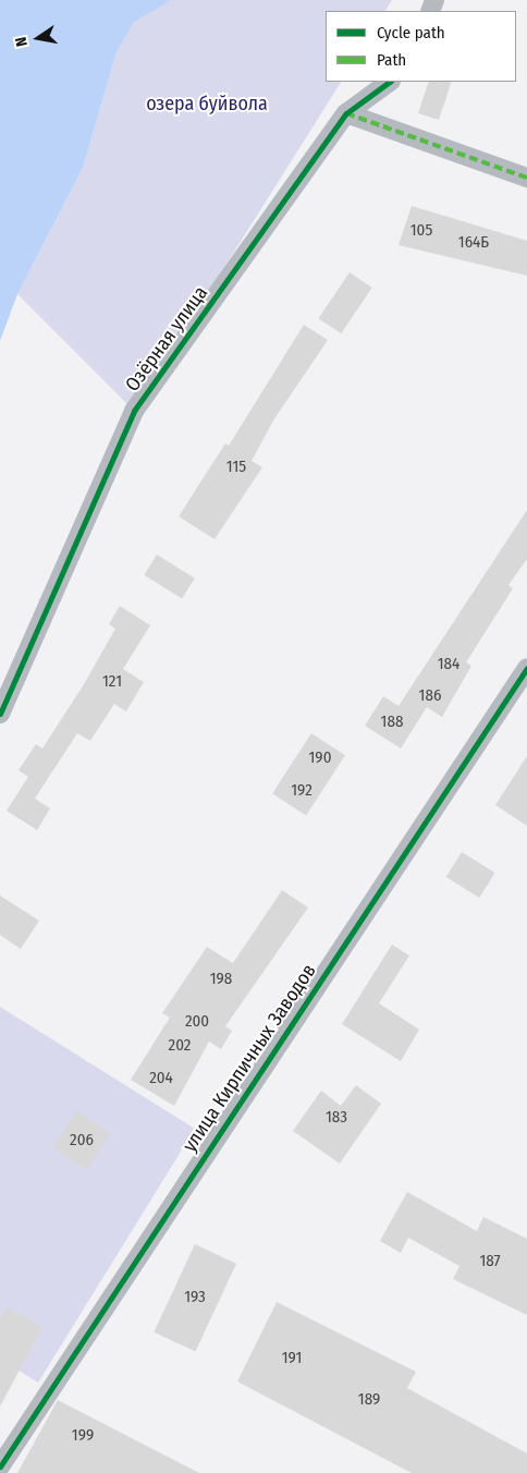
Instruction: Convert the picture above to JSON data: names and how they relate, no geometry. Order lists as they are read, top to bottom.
{
  "streets": {
    "street": ["Озёрная улица", "улица Кирпичных Заводов"]
  },
  "parks": ["озера буйвола"],
  "house_numbers": [
    "105",
    "164Б",
    "115",
    "184",
    "121",
    "186",
    "188",
    "190",
    "192",
    "198",
    "200",
    "202",
    "204",
    "183",
    "206",
    "187",
    "193",
    "191",
    "189",
    "199"
  ],
  "legend": ["Cycle path", "Path"],
  "north": "left"
}
